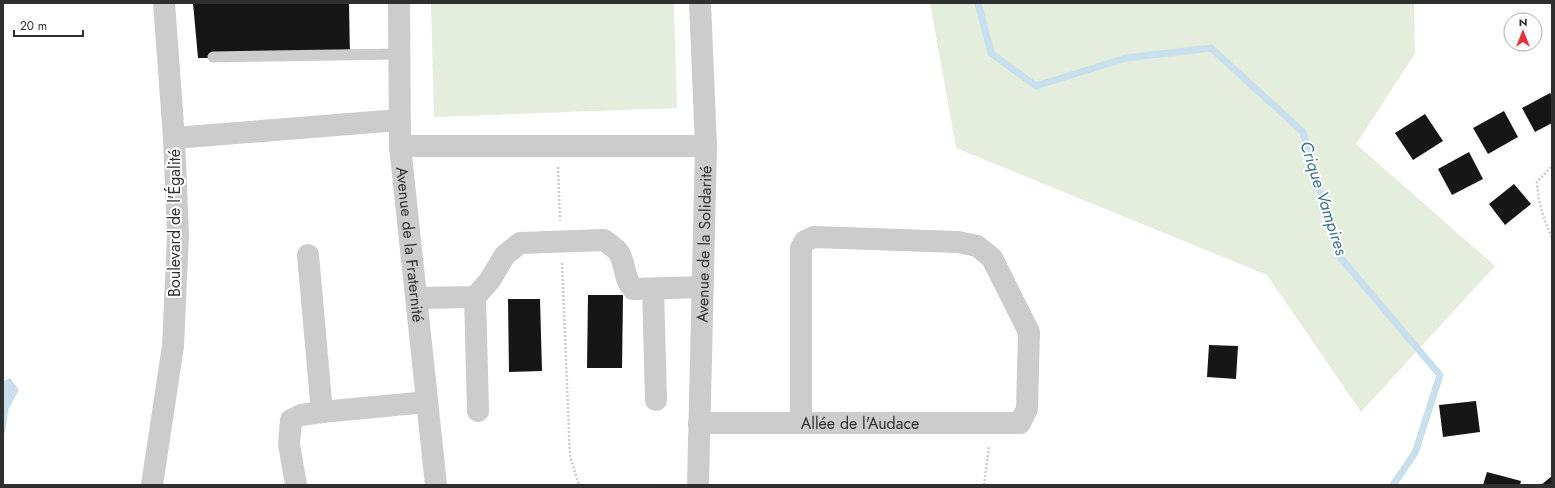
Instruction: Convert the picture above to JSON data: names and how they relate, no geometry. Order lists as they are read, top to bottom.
{
  "streets": {
    "street": [
      "Boulevard de l'Égalité",
      "Avenue de la Fraternité",
      "Avenue de la Solidarité",
      "Allée de l'Audace"
    ]
  },
  "crossings": [
    ["Boulevard de l'Égalité", "Avenue de la Fraternité"],
    ["Avenue de la Solidarité", "Allée de l'Audace"]
  ],
  "water": ["Crique Vampires"],
  "scale_bar": "20 m",
  "north": "top"
}
